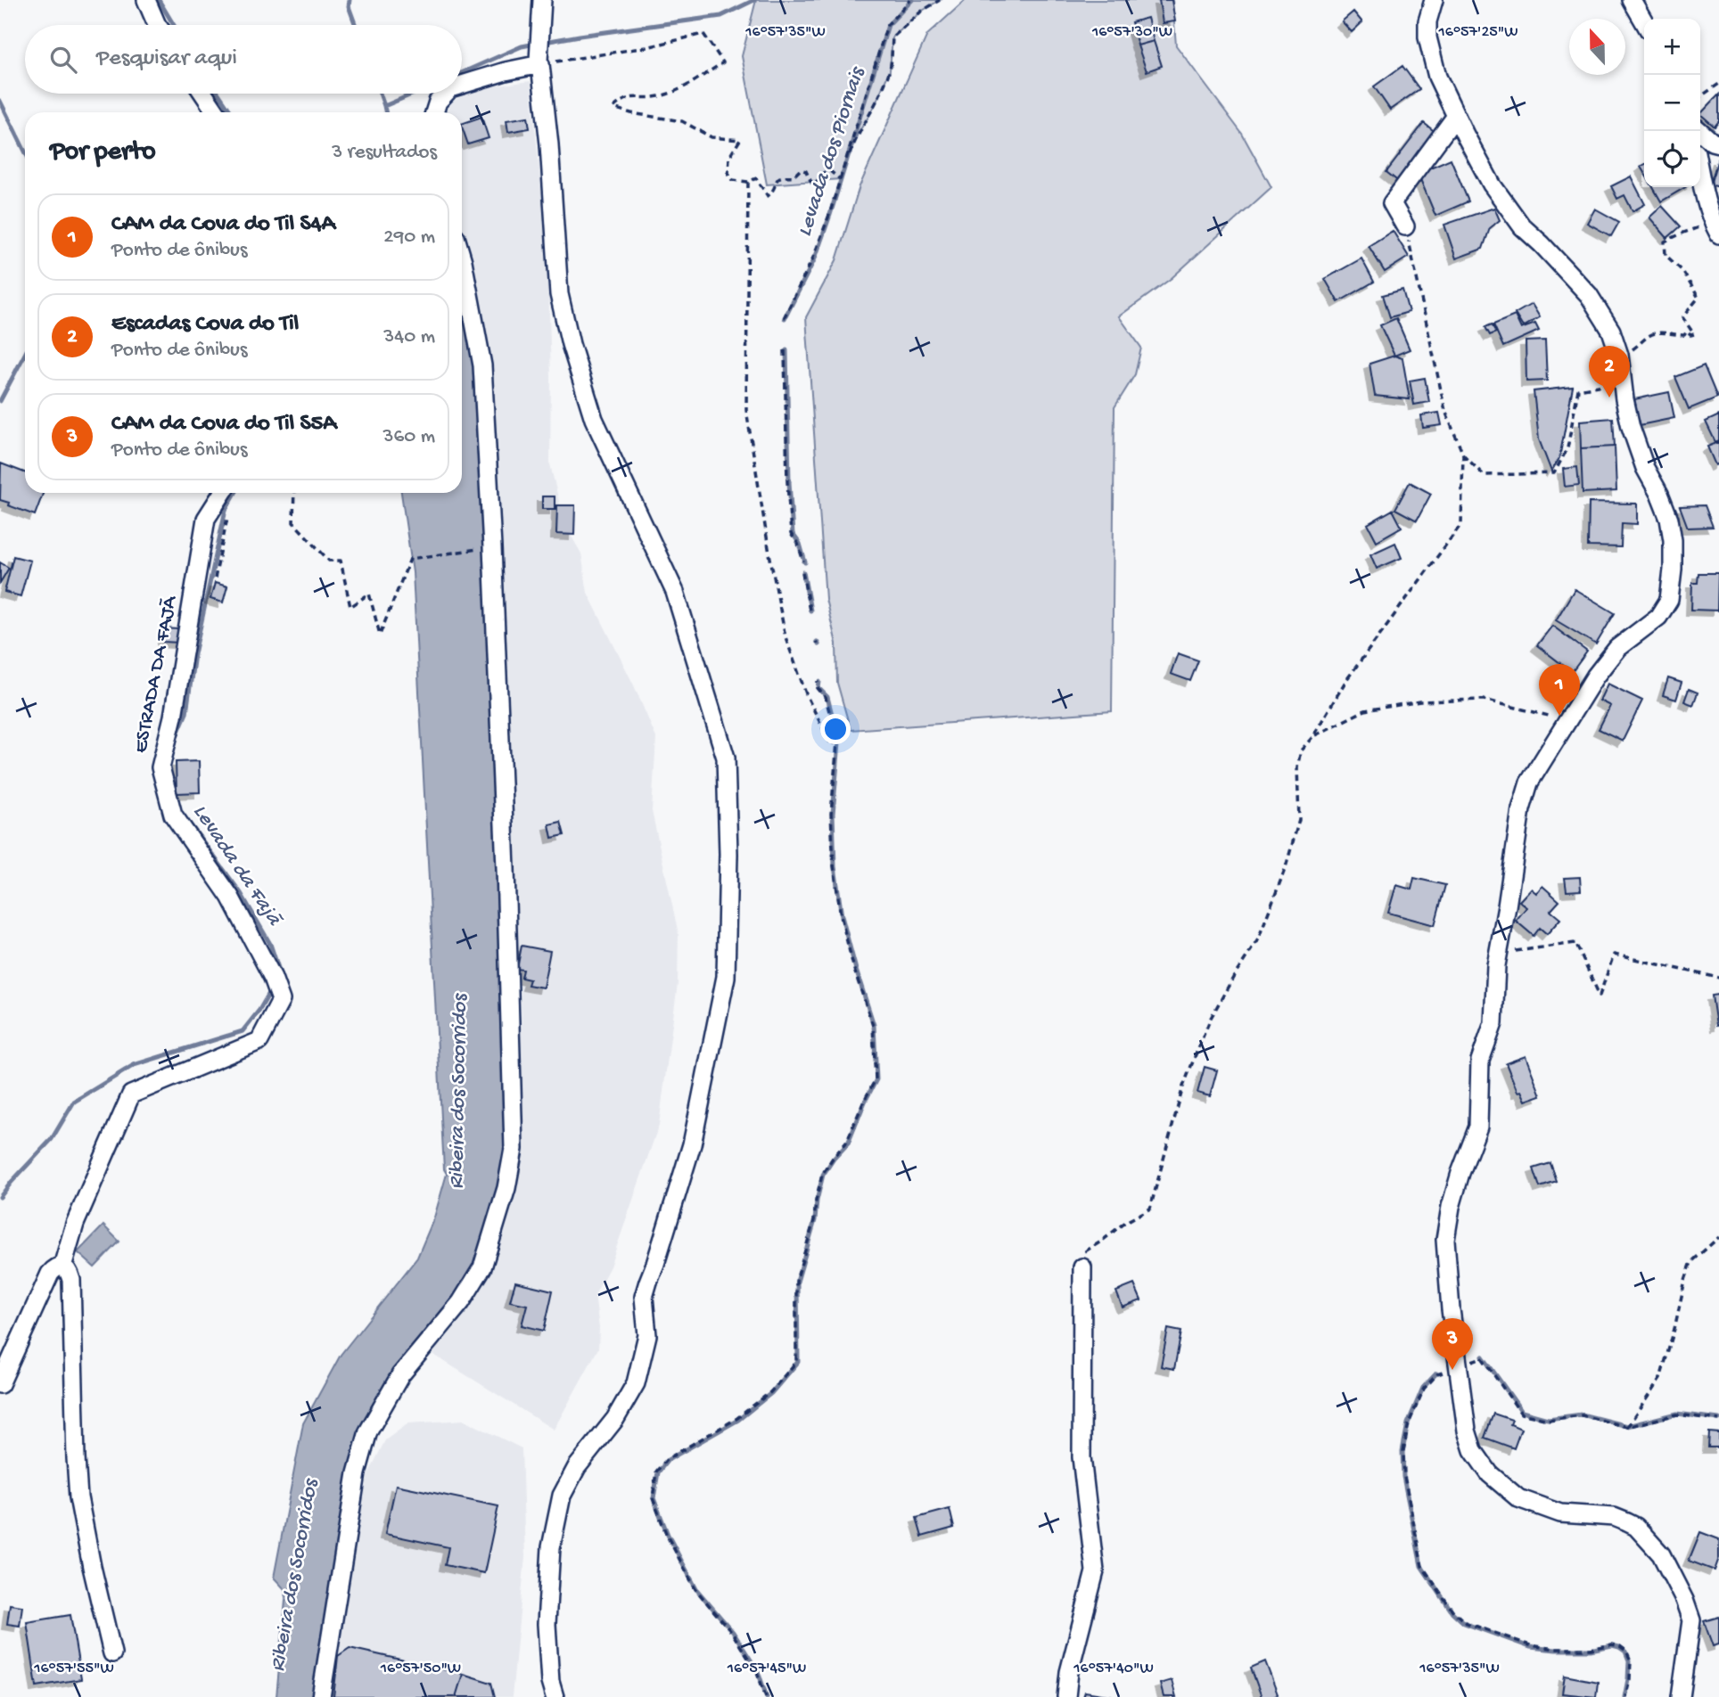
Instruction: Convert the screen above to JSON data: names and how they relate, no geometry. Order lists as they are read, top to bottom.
{
  "streets": {
    "street": ["ESTRADA DA FAJÃ"]
  },
  "water": ["Levada dos Piornais", "Levada da Fajã", "Ribeira dos Socorridos"],
  "north": "top",
  "page": {
    "map_buttons": ["+", "−"],
    "search": "Pesquisar aqui",
    "heading": ["Por perto", "3 resultados"],
    "list": [
      {
        "mark": "1",
        "name": "CAM da Cova do Til S4A",
        "note": "Ponto de ônibus",
        "value": "290 m"
      },
      {
        "mark": "2",
        "name": "Escadas Cova do Til",
        "note": "Ponto de ônibus",
        "value": "340 m"
      },
      {
        "mark": "3",
        "name": "CAM da Cova do Til S5A",
        "note": "Ponto de ônibus",
        "value": "360 m"
      }
    ],
    "pins": ["2", "1", "3"]
  },
  "coordinates": [
    "16°57'35\"W",
    "16°57'30\"W",
    "16°57'25\"W",
    "16°57'55\"W",
    "16°57'50\"W",
    "16°57'45\"W",
    "16°57'40\"W"
  ]
}
